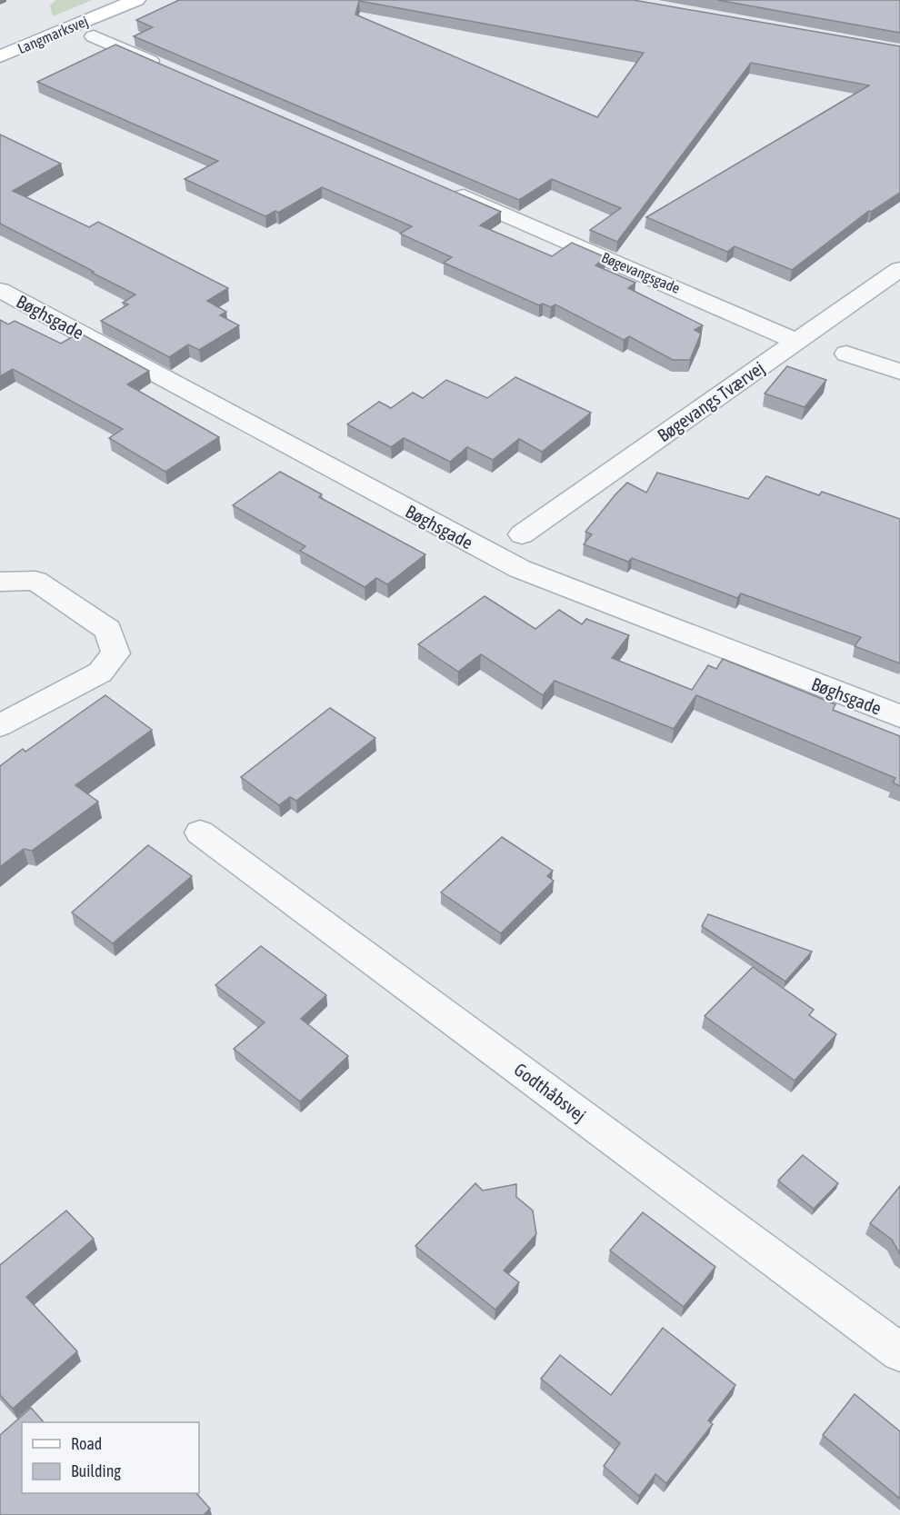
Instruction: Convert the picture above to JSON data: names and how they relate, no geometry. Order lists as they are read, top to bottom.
{
  "streets": {
    "main road": ["Langmarksvej"],
    "street": [
      "Bøgevangsgade",
      "Bøghsgade",
      "Bøgevangs Tværvej",
      "Godthåbsvej"
    ]
  },
  "crossings": [
    ["Bøgevangsgade", "Bøgevangs Tværvej"]
  ],
  "legend": ["Road", "Building"]
}
